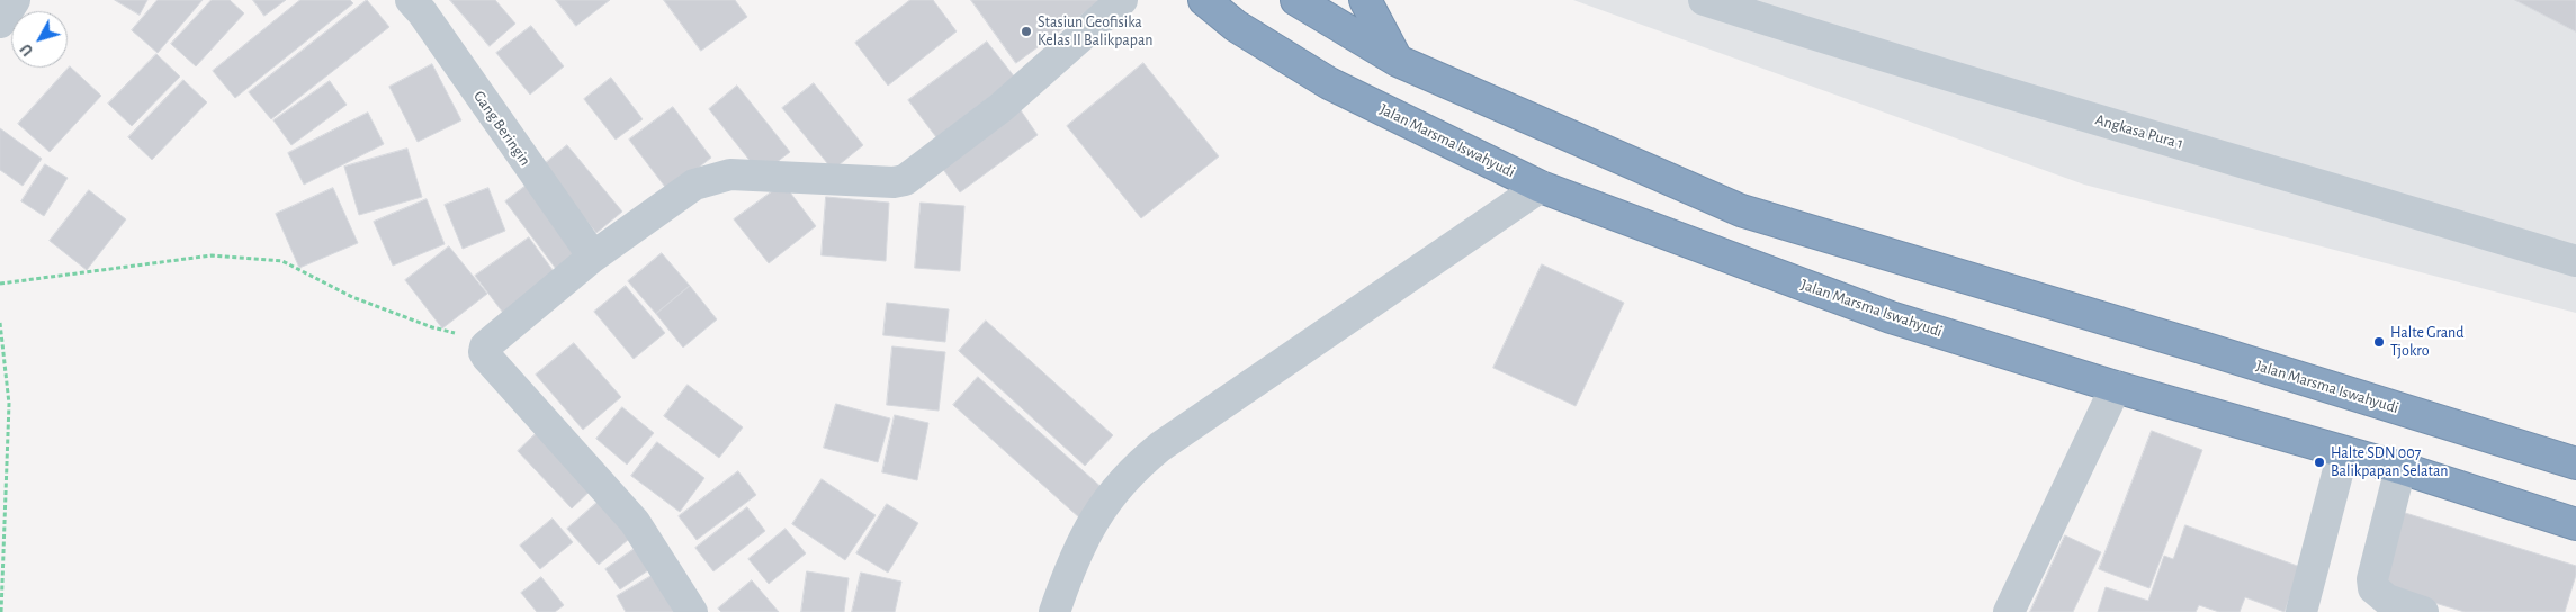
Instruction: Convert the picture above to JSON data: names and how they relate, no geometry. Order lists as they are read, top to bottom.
{
  "streets": {
    "highway": ["Jalan Marsma Iswahyudi"],
    "street": ["Gang Beringin", "Angkasa Pura 1"]
  },
  "places": ["Stasiun Geofisika Kelas II Balikpapan", "Halte Grand Tjokro", "Halte SDN 007 Balikpapan Selatan"],
  "north": "bottom left"
}
